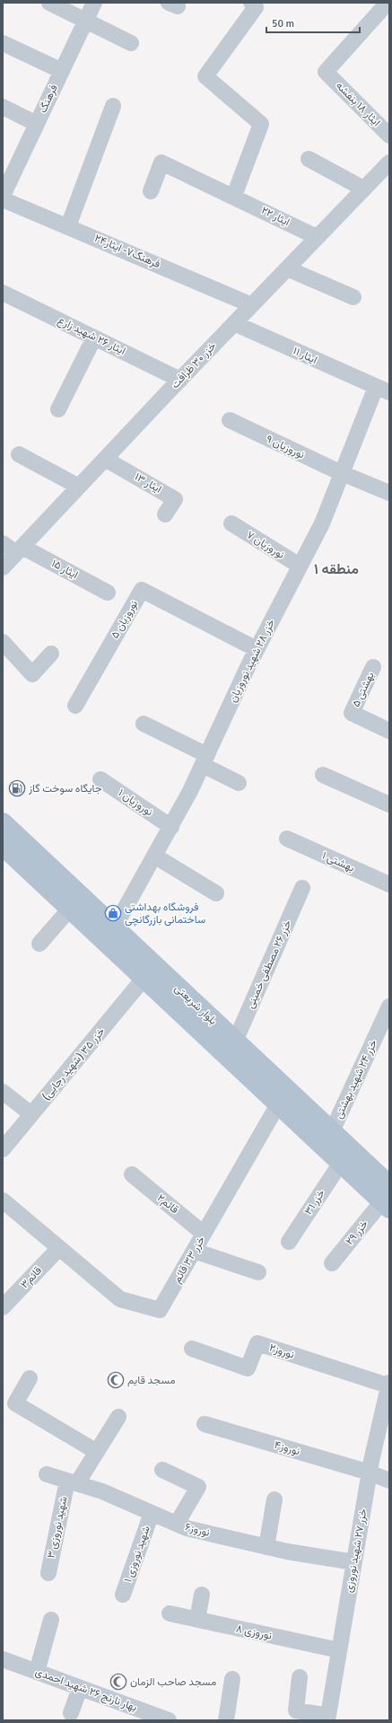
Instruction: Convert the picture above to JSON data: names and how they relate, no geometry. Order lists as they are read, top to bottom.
{
  "streets": {
    "main road": ["بلوار شریعتی"],
    "street": [
      "فرهنگ",
      "ایثار ۱۸ بنفشه",
      "ایثار ۲۲",
      "فرهنگ۷- ایثار۲۴",
      "ایثار ۲۶ شهید زارع",
      "ایثار ۱۱",
      "خزر ۳۰ ظرافت",
      "نوروزیان ۹",
      "ایثار ۱۳",
      "نوروزیان ۷",
      "ایثار ۱۵",
      "نوروزیان ۵",
      "خزر ۲۸ شهید نوروزیان",
      "بهشتی ۵",
      "نوروزیان ۱",
      "بهشتی ۱",
      "خزر ۲۶ مصطفی خمینی",
      "خزر ۳۵ (شهید رجایی)",
      "خزر ۲۴ شهید بهشتی",
      "خزر ۳۱",
      "قائم۲",
      "خزر ۲۹",
      "خزر ۳۳ قائم",
      "قائم۳",
      "نوروز۲",
      "نوروز۴",
      "شهید نوروزی ۳",
      "نوروز۶",
      "خزر ۲۷ شهید نوروزی",
      "شهید نوروزی ۱",
      "نوروزی ۸",
      "بهار نارنج ۲۶ شهید احمدی"
    ]
  },
  "crossings": [
    ["ایثار ۲۲", "خزر ۳۰ ظرافت"],
    ["فرهنگ۷- ایثار۲۴", "خزر ۳۰ ظرافت"],
    ["ایثار ۲۶ شهید زارع", "خزر ۳۰ ظرافت"],
    ["ایثار ۱۱", "خزر ۳۰ ظرافت"],
    ["ایثار ۱۱", "خزر ۲۸ شهید نوروزیان"],
    ["خزر ۳۰ ظرافت", "ایثار ۱۳"],
    ["خزر ۳۰ ظرافت", "ایثار ۱۵"],
    ["نوروزیان ۹", "خزر ۲۸ شهید نوروزیان"],
    ["نوروزیان ۷", "خزر ۲۸ شهید نوروزیان"],
    ["نوروزیان ۵", "خزر ۲۸ شهید نوروزیان"],
    ["خزر ۲۸ شهید نوروزیان", "نوروزیان ۱"],
    ["خزر ۲۸ شهید نوروزیان", "بلوار شریعتی"],
    ["خزر ۲۶ مصطفی خمینی", "بلوار شریعتی"],
    ["بلوار شریعتی", "خزر ۳۵ (شهید رجایی)"],
    ["بلوار شریعتی", "خزر ۲۴ شهید بهشتی"],
    ["بلوار شریعتی", "خزر ۳۱"],
    ["بلوار شریعتی", "خزر ۲۹"],
    ["بلوار شریعتی", "خزر ۳۳ قائم"],
    ["قائم۲", "خزر ۳۳ قائم"],
    ["خزر ۳۳ قائم", "قائم۳"],
    ["نوروز۲", "خزر ۲۷ شهید نوروزی"],
    ["نوروز۴", "خزر ۲۷ شهید نوروزی"],
    ["شهید نوروزی ۳", "نوروز۶"],
    ["نوروز۶", "خزر ۲۷ شهید نوروزی"],
    ["نوروز۶", "شهید نوروزی ۱"],
    ["خزر ۲۷ شهید نوروزی", "نوروزی ۸"]
  ],
  "districts": ["منطقه ۱"],
  "places": {
    "fuel station": ["جایگاه سوخت گاز"],
    "shop": ["فروشگاه بهداشتی ساختمانی بازرگانچی"],
    "mosque": ["مسجد قایم", "مسجد صاحب الزمان"]
  },
  "scale_bar": "50 m"
}
